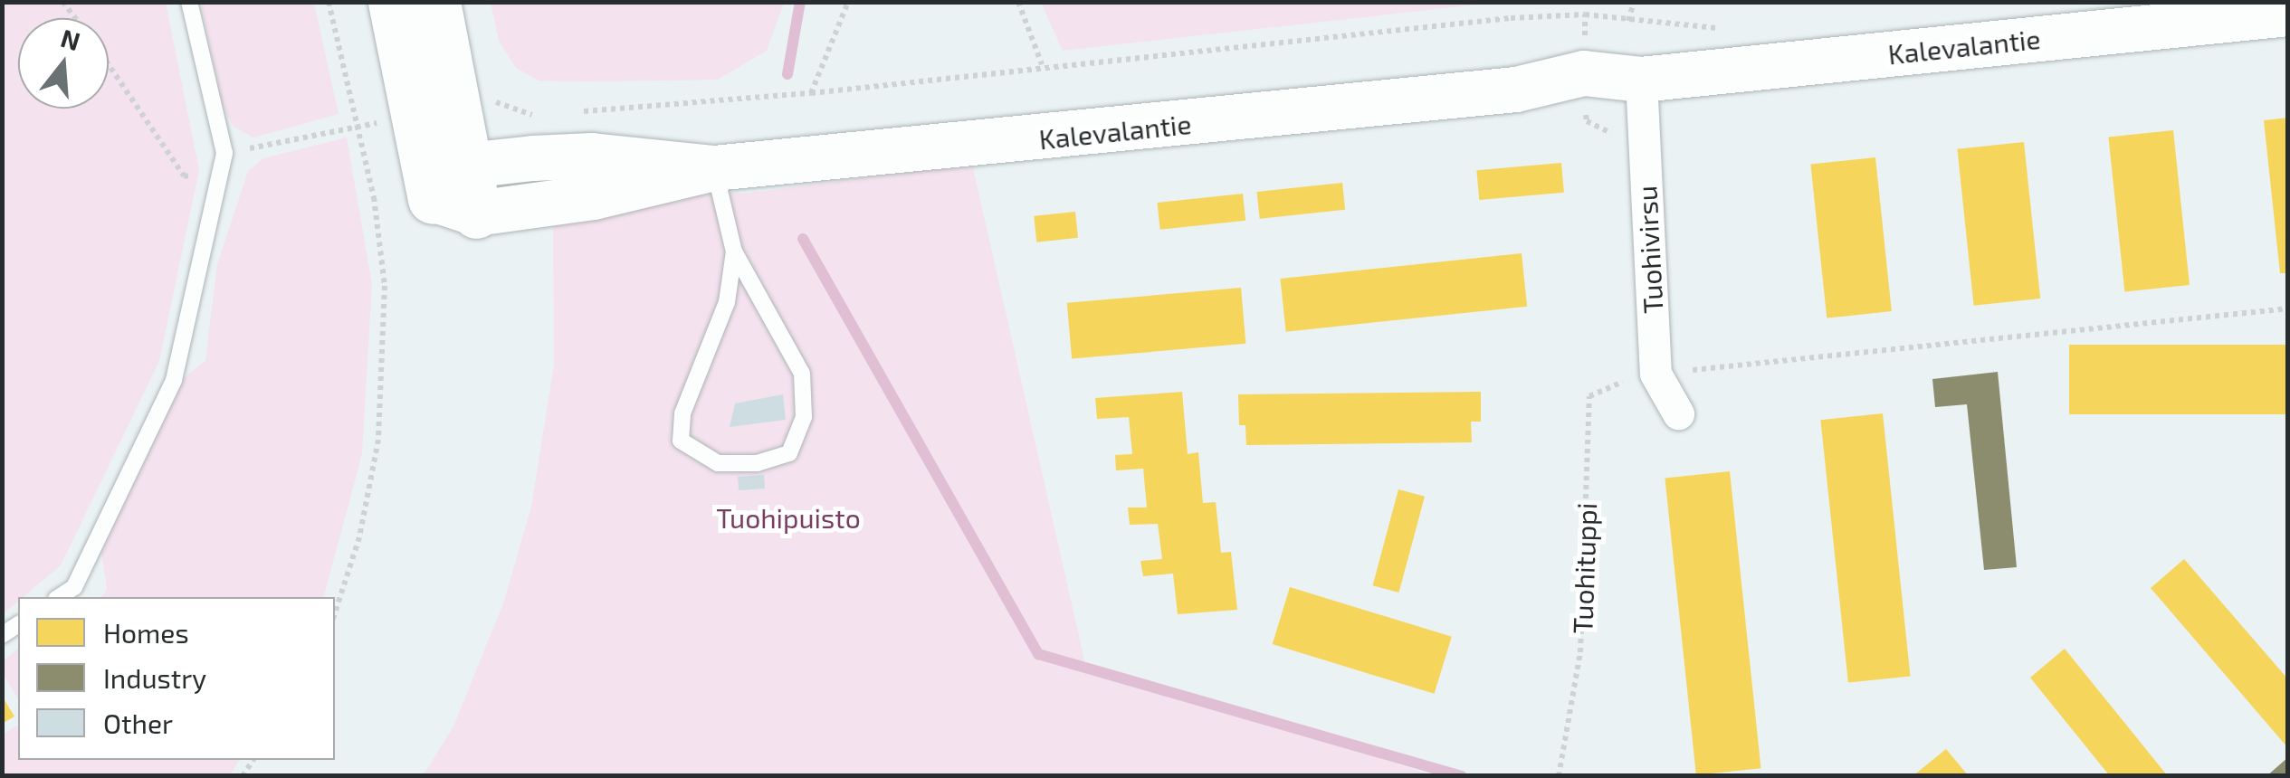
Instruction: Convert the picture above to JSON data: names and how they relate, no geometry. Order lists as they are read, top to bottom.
{
  "streets": {
    "main road": ["Kalevalantie"],
    "street": ["Tuohivirsu"],
    "path": ["Tuohituppi"]
  },
  "crossings": [
    ["Kalevalantie", "Tuohivirsu"]
  ],
  "parks": ["Tuohipuisto"],
  "legend": ["Homes", "Industry", "Other"],
  "north": "top"
}
